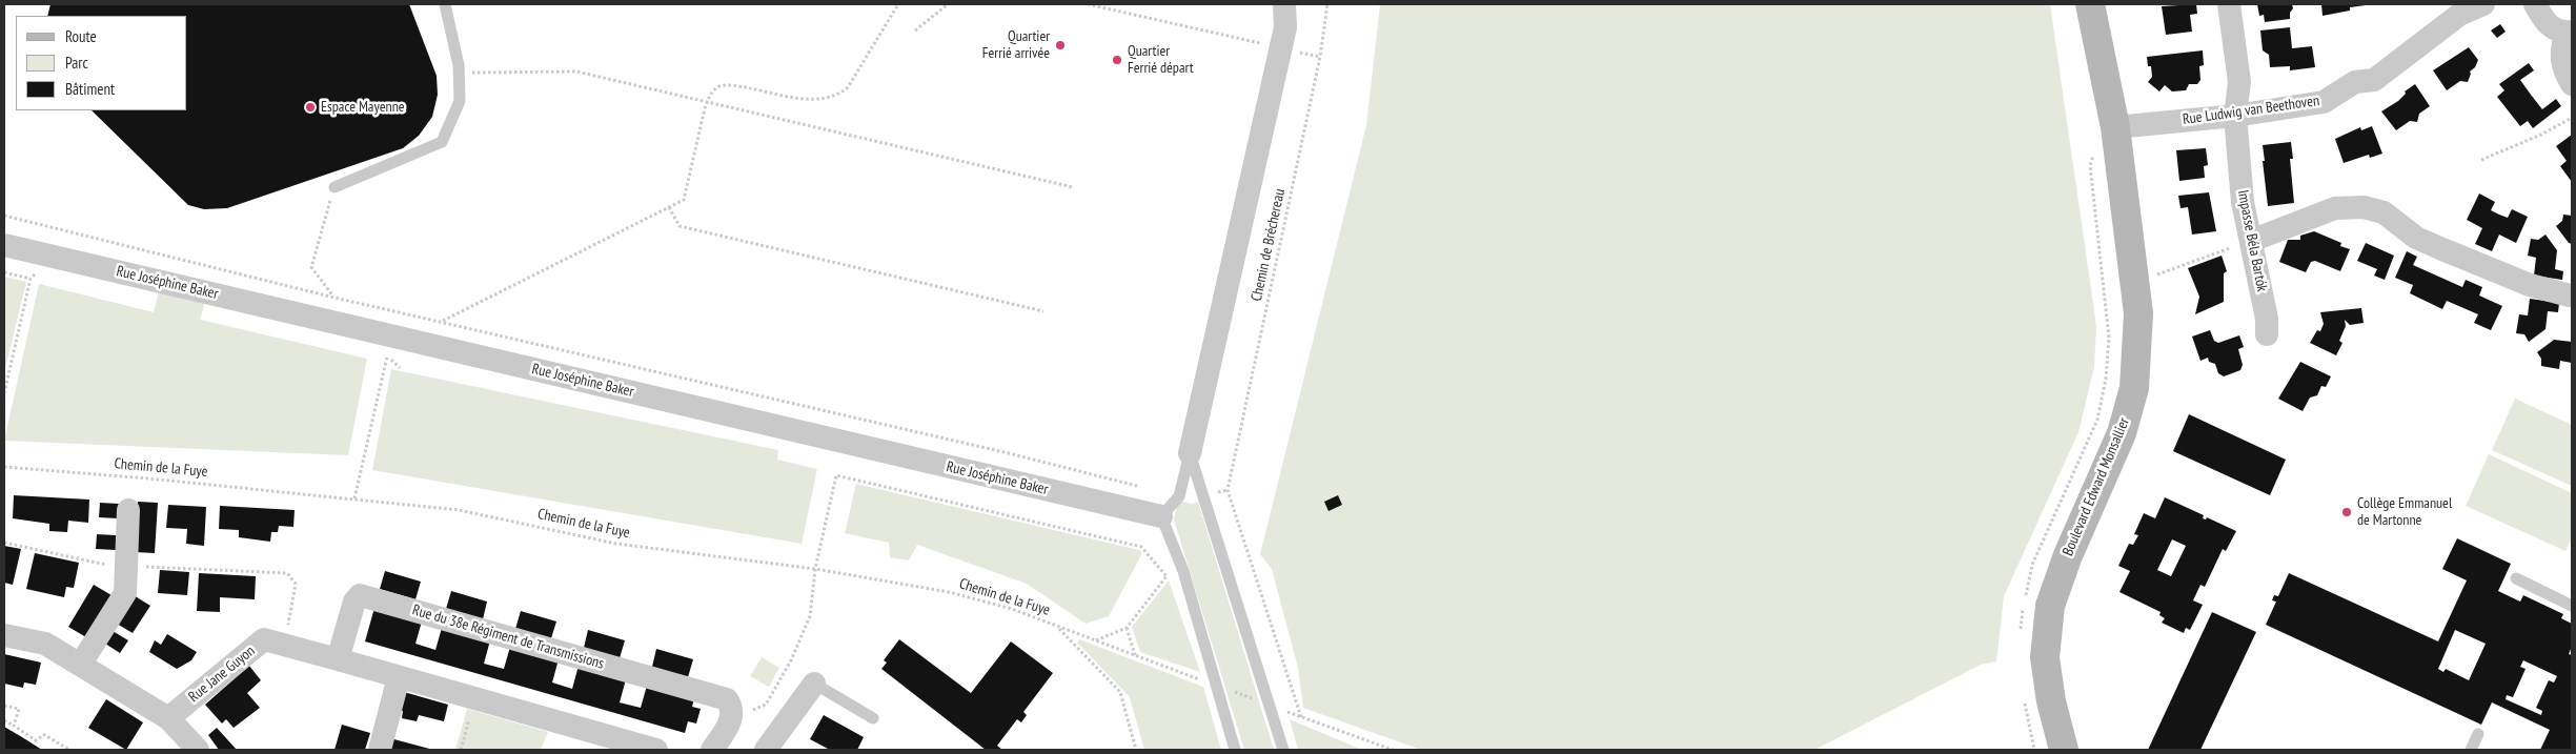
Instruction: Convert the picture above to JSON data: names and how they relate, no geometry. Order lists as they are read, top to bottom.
{
  "streets": {
    "street": [
      "Rue Ludwig van Beethoven",
      "Impasse Béla Bartók",
      "Rue Joséphine Baker",
      "Boulevard Edward Monsallier",
      "Rue du 38e Régiment de Transmissions",
      "Rue Jane Guyon"
    ],
    "path": ["Chemin de Bréchereau", "Chemin de la Fuye"]
  },
  "crossings": [
    ["Rue Ludwig van Beethoven", "Impasse Béla Bartók"],
    ["Rue Ludwig van Beethoven", "Boulevard Edward Monsallier"],
    ["Rue du 38e Régiment de Transmissions", "Rue Jane Guyon"]
  ],
  "places": [
    "Quartier Ferrié arrivée",
    "Quartier Ferrié départ",
    "Espace Mayenne",
    "Collège Emmanuel de Martonne"
  ],
  "legend": ["Route", "Parc", "Bâtiment"]
}
